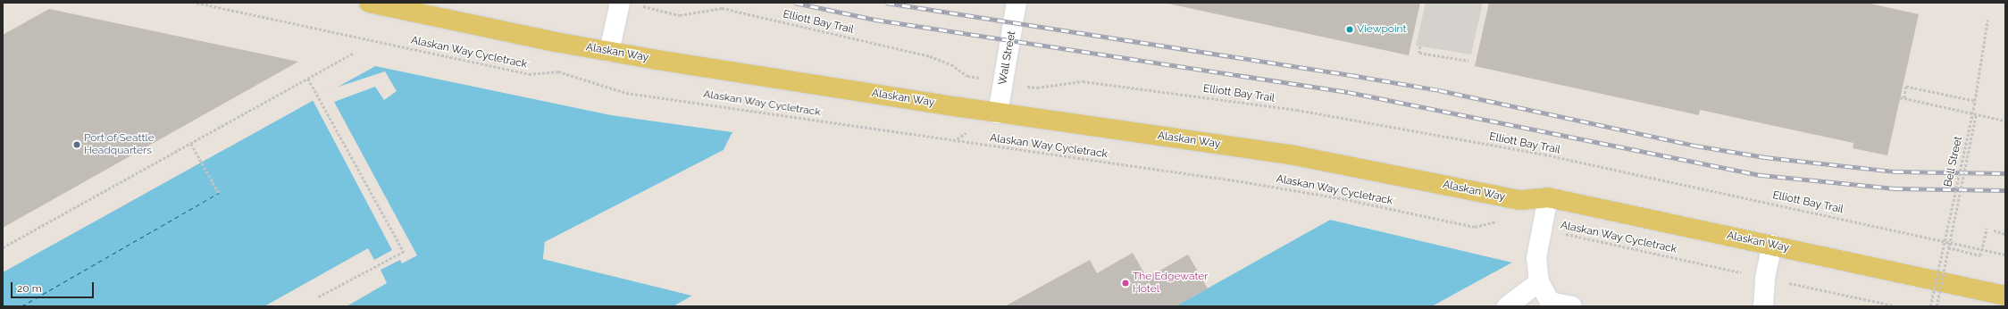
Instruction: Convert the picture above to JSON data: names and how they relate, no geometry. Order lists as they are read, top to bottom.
{
  "streets": {
    "main road": ["Alaskan Way"],
    "street": ["Wall Street"],
    "path": ["Elliott Bay Trail", "Alaskan Way Cycletrack", "Bell Street"]
  },
  "crossings": [
    ["Alaskan Way", "Wall Street"]
  ],
  "places": ["Viewpoint", "Port of Seattle Headquarters", "The Edgewater Hotel"],
  "scale_bar": "20 m"
}
